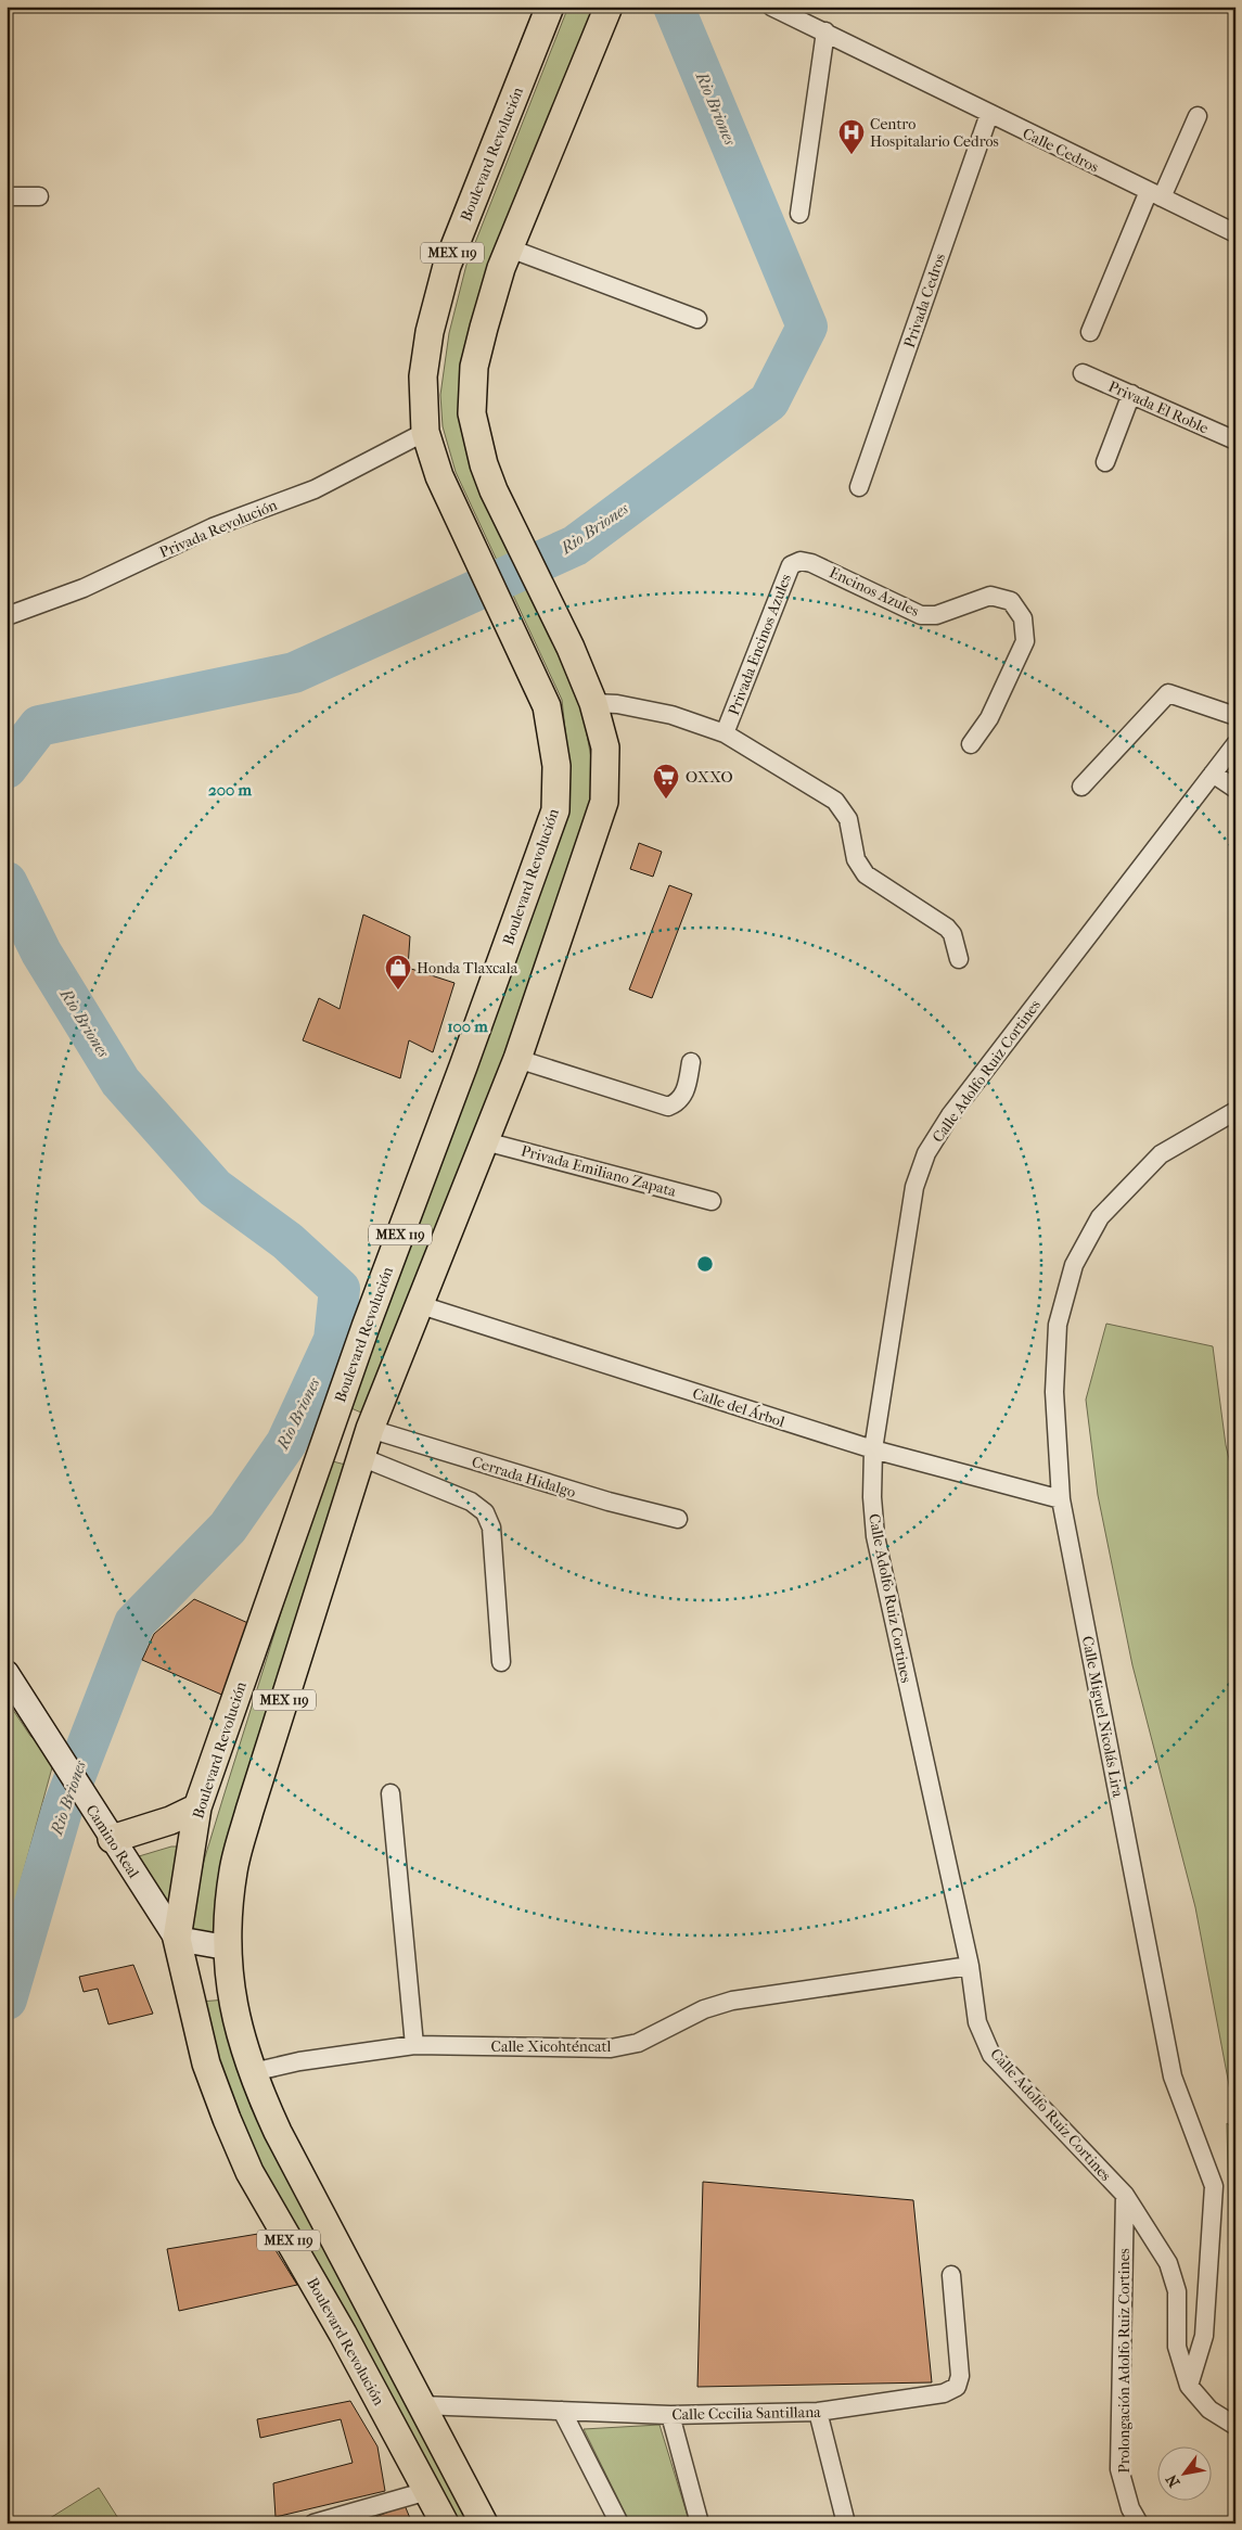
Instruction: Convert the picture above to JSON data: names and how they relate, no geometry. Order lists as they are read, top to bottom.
{
  "streets": {
    "main road": ["Boulevard Revolución", "MEX 119", "Camino Real"],
    "street": [
      "Calle Cedros",
      "Privada Cedros",
      "Privada El Roble",
      "Privada Revolución",
      "Encinos Azules",
      "Privada Encinos Azules",
      "Calle Adolfo Ruiz Cortines",
      "Privada Emiliano Zapata",
      "Calle del Árbol",
      "Cerrada Hidalgo",
      "Calle Miguel Nicolás Lira",
      "Calle Xicohténcatl",
      "Prolongación Adolfo Ruiz Cortines",
      "Calle Cecilia Santillana"
    ]
  },
  "crossings": [
    ["Calle Cedros", "Privada Cedros"],
    ["Boulevard Revolución", "Privada Revolución"],
    ["Boulevard Revolución", "Camino Real"],
    ["MEX 119", "Privada Emiliano Zapata"],
    ["MEX 119", "Calle del Árbol"],
    ["MEX 119", "Cerrada Hidalgo"],
    ["MEX 119", "Calle Xicohténcatl"],
    ["MEX 119", "Calle Cecilia Santillana"],
    ["Encinos Azules", "Privada Encinos Azules"],
    ["Calle Adolfo Ruiz Cortines", "Calle del Árbol"],
    ["Calle Adolfo Ruiz Cortines", "Calle Miguel Nicolás Lira"],
    ["Calle Adolfo Ruiz Cortines", "Calle Xicohténcatl"],
    ["Calle Adolfo Ruiz Cortines", "Prolongación Adolfo Ruiz Cortines"],
    ["Calle del Árbol", "Calle Miguel Nicolás Lira"]
  ],
  "water": ["Rio Briones"],
  "places": {
    "hospital": ["Centro Hospitalario Cedros"],
    "supermarket": ["OXXO"],
    "shop": ["Honda Tlaxcala"]
  },
  "north": "bottom left",
  "rings": ["200 m", "100 m"]
}
